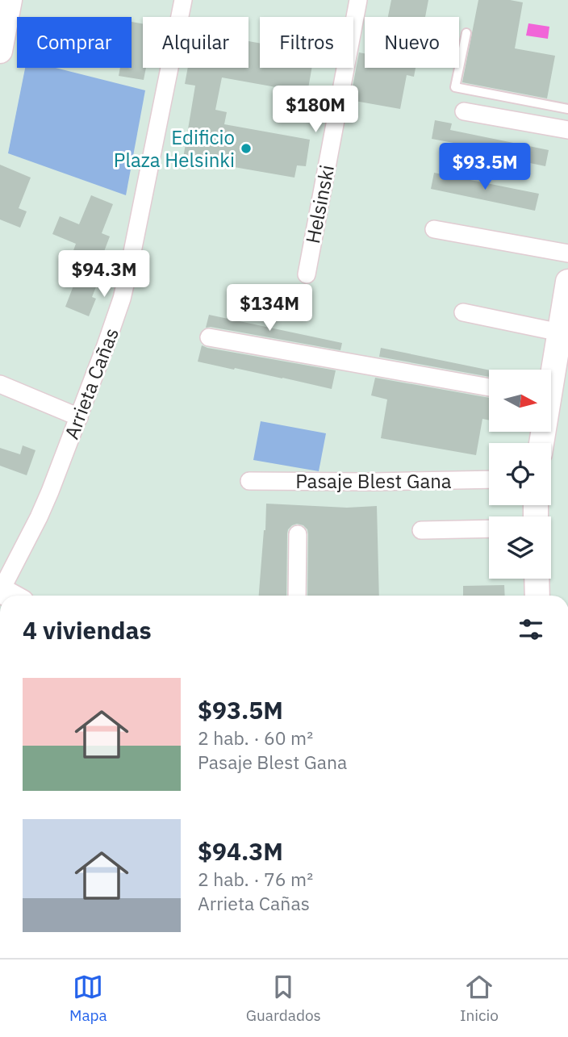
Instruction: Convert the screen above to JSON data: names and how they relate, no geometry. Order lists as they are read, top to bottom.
{
  "streets": {
    "street": ["Helsinski", "Arrieta Cañas", "Pasaje Blest Gana"]
  },
  "places": ["Edificio Plaza Helsinki"],
  "north": "right",
  "page": {
    "chip": [
      "Comprar",
      "Alquilar",
      "Filtros",
      "Nuevo"
    ],
    "price": [
      "$180M",
      "$93.5M",
      "$94.3M",
      "$134M"
    ],
    "heading": "4 viviendas",
    "list": [
      {
        "name": "$93.5M",
        "note": "2 hab. · 60 m² · Pasaje Blest Gana"
      },
      {
        "name": "$94.3M",
        "note": "2 hab. · 76 m² · Arrieta Cañas"
      }
    ],
    "tabs": ["Mapa", "Guardados", "Inicio"]
  }
}
